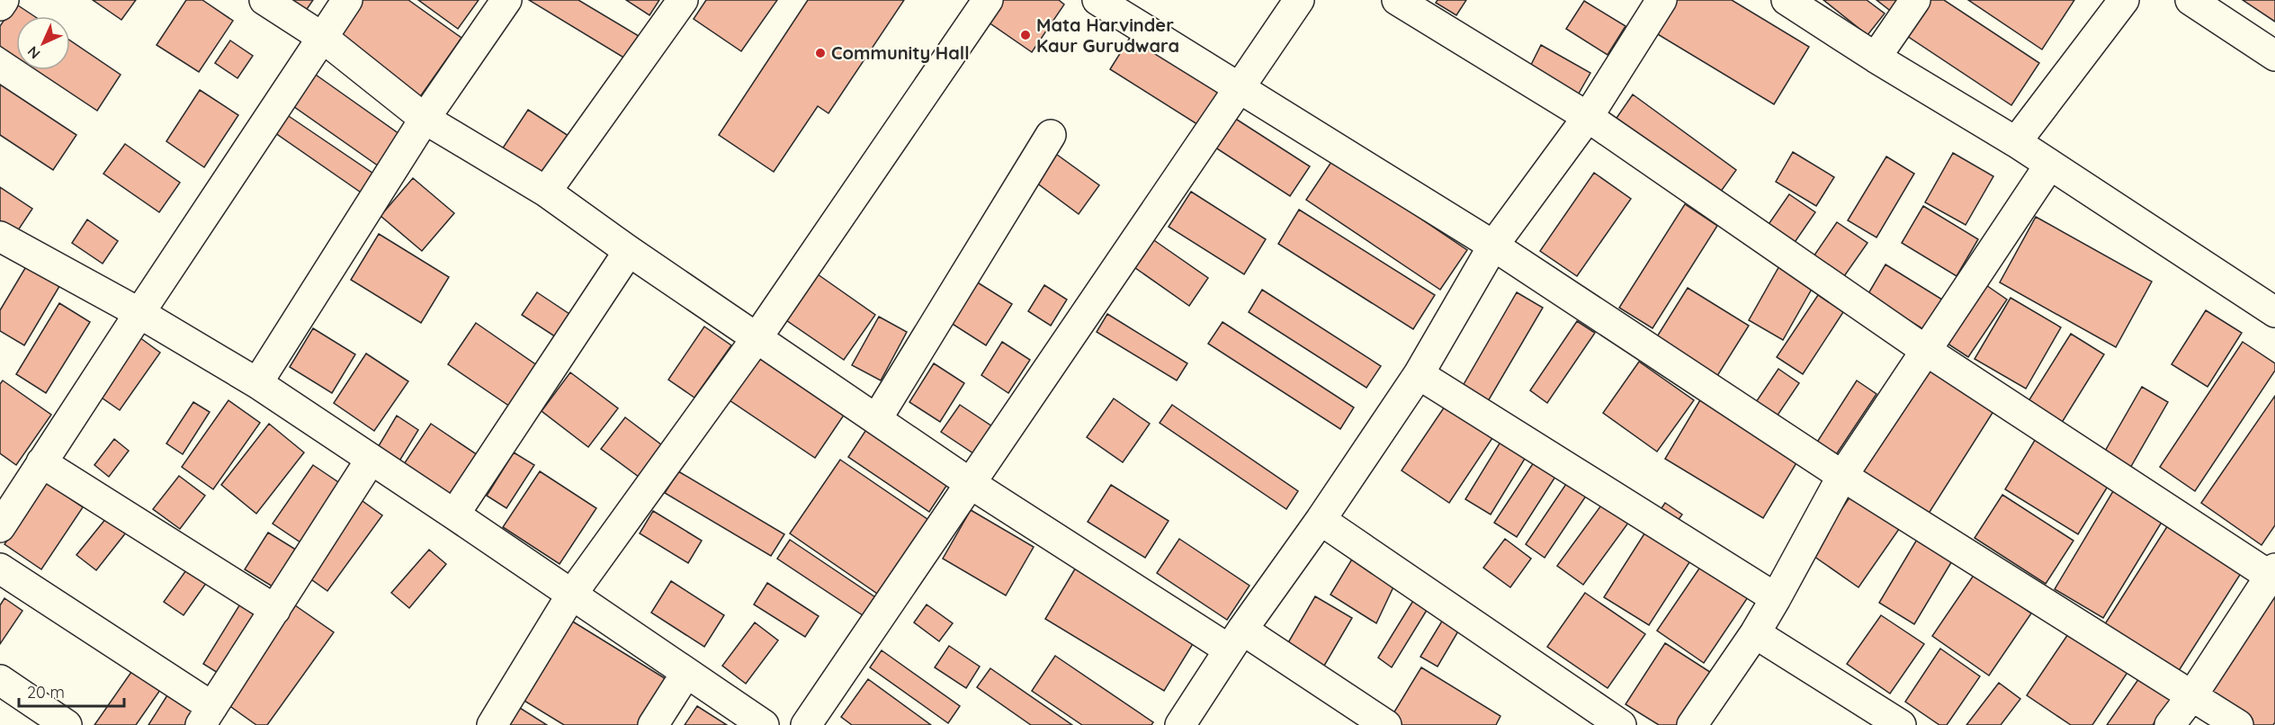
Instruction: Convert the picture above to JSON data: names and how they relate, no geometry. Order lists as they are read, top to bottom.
{
  "places": ["Mata Harvinder Kaur Gurudwara", "Community Hall"],
  "scale_bar": "20 m",
  "north": "bottom left"
}
